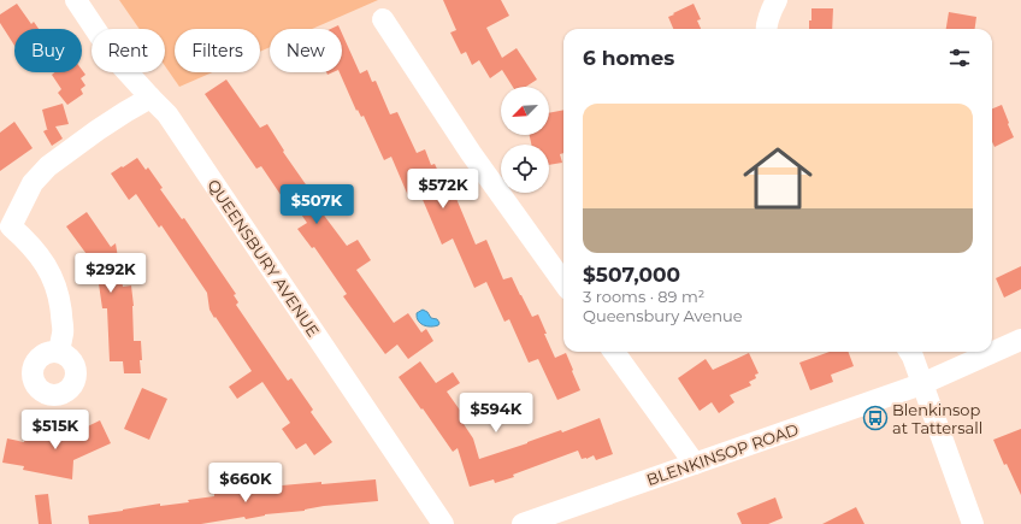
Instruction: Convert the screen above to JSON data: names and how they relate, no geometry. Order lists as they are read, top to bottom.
{
  "streets": {
    "street": ["QUEENSBURY AVENUE", "BLENKINSOP ROAD"]
  },
  "places": {
    "bus stop": ["Blenkinsop at Tattersall"]
  },
  "north": "bottom left",
  "page": {
    "chip": [
      "Buy",
      "Rent",
      "Filters",
      "New"
    ],
    "heading": "6 homes",
    "list": [
      {
        "name": "$507,000",
        "note": "3 rooms · 89 m² · Queensbury Avenue"
      }
    ],
    "price": [
      "$572K",
      "$507K",
      "$292K",
      "$594K",
      "$515K",
      "$660K"
    ]
  }
}
